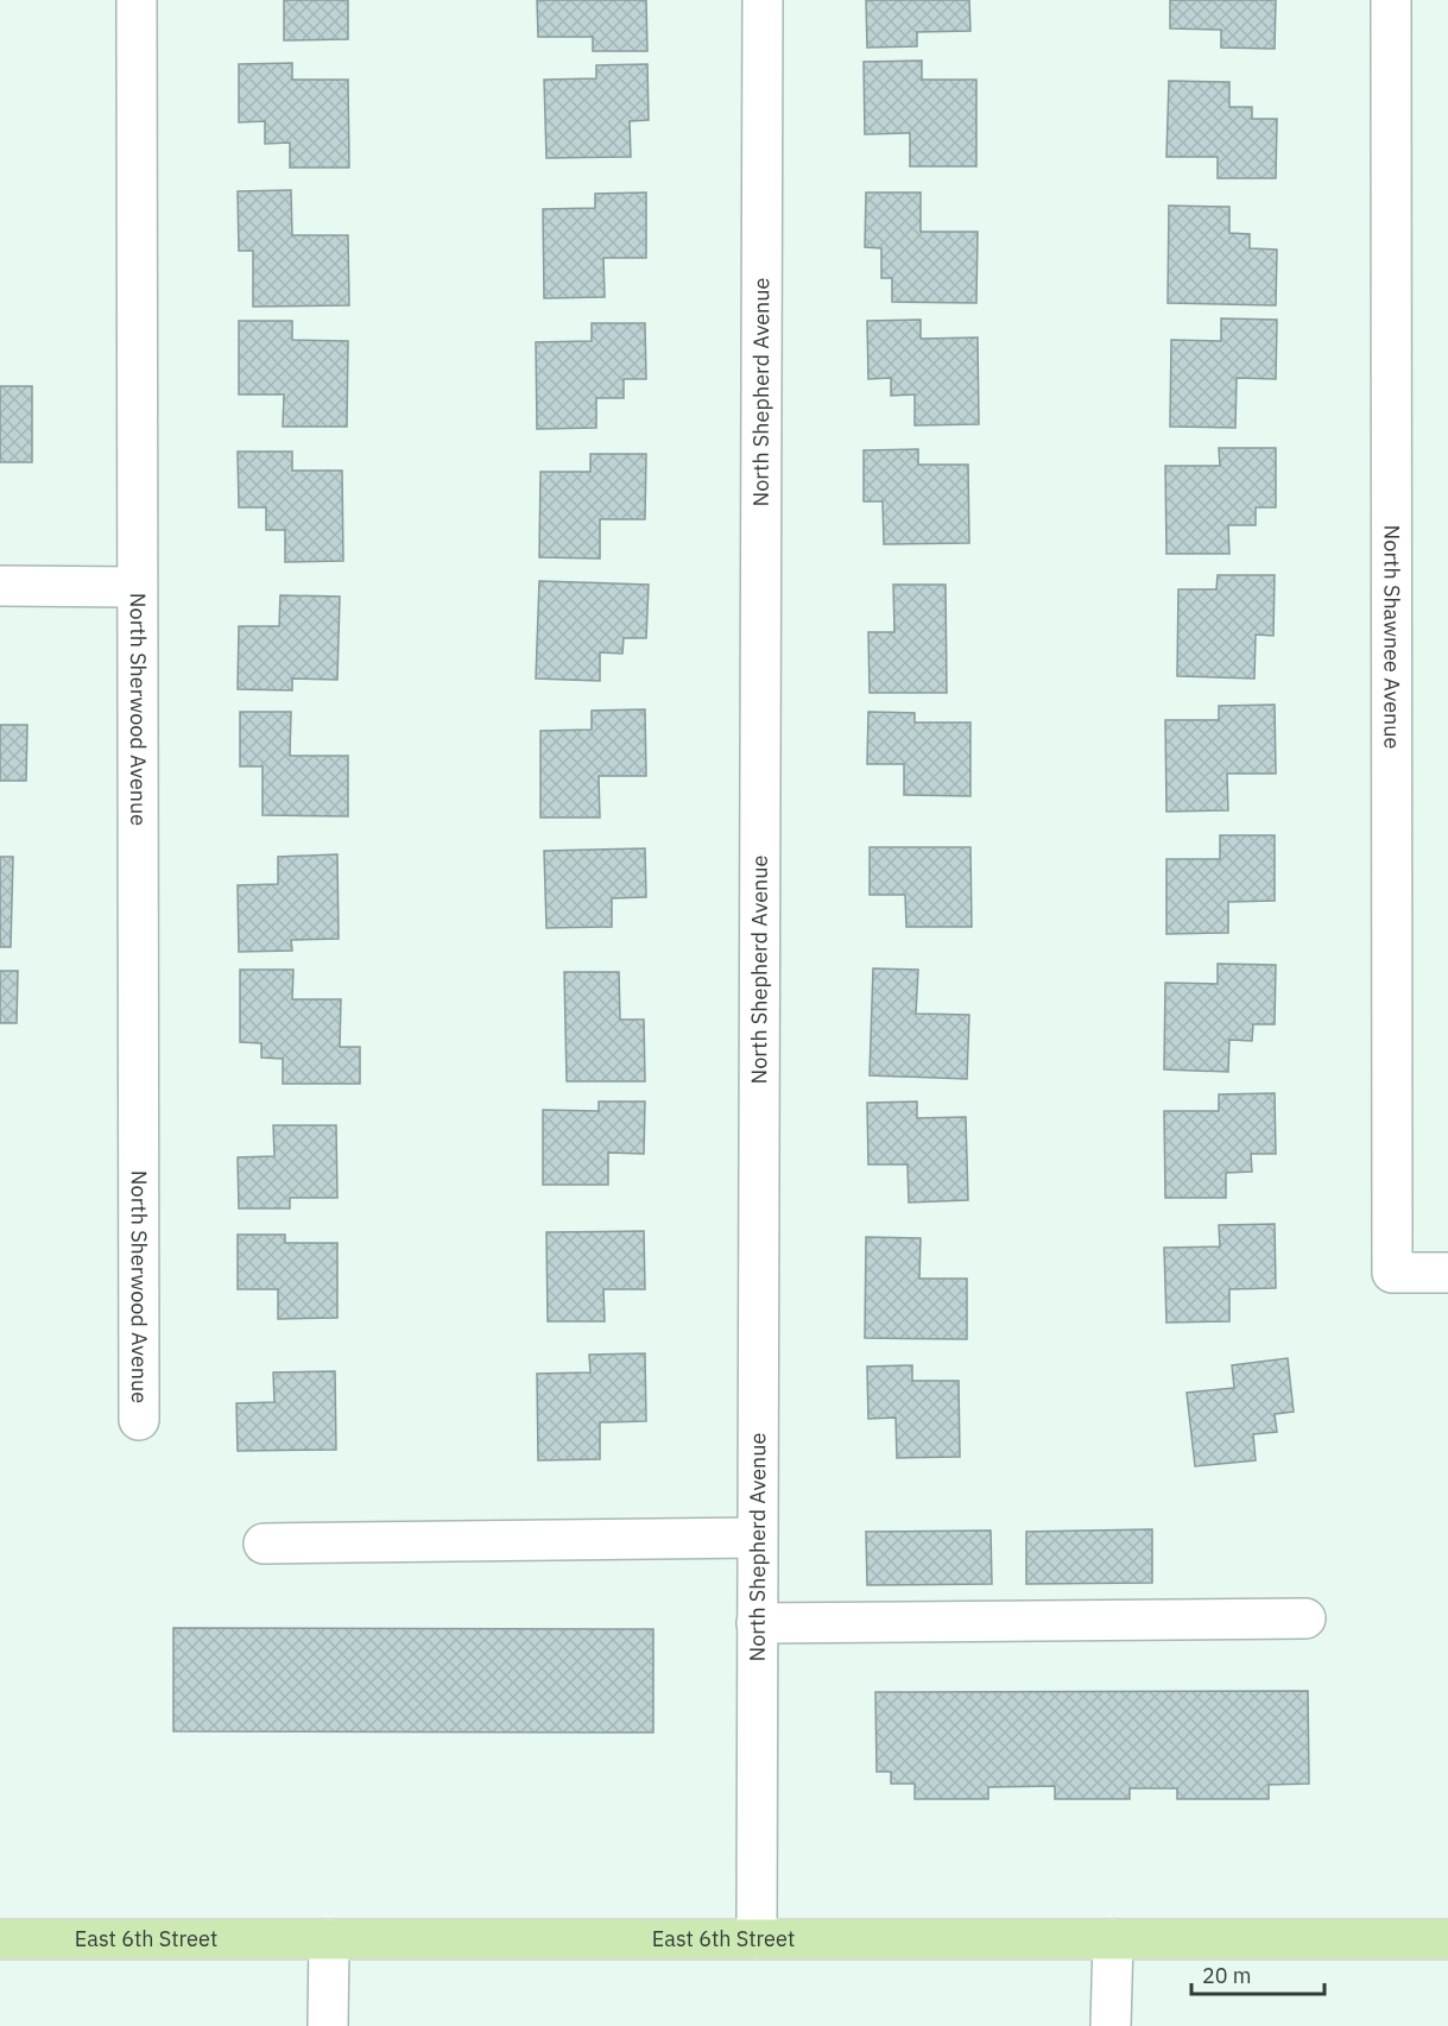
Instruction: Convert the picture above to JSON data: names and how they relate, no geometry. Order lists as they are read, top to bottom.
{
  "streets": {
    "main road": ["East 6th Street"],
    "street": ["North Shepherd Avenue", "North Shawnee Avenue", "North Sherwood Avenue"]
  },
  "crossings": [
    ["North Shepherd Avenue", "East 6th Street"]
  ],
  "scale_bar": "20 m"
}
